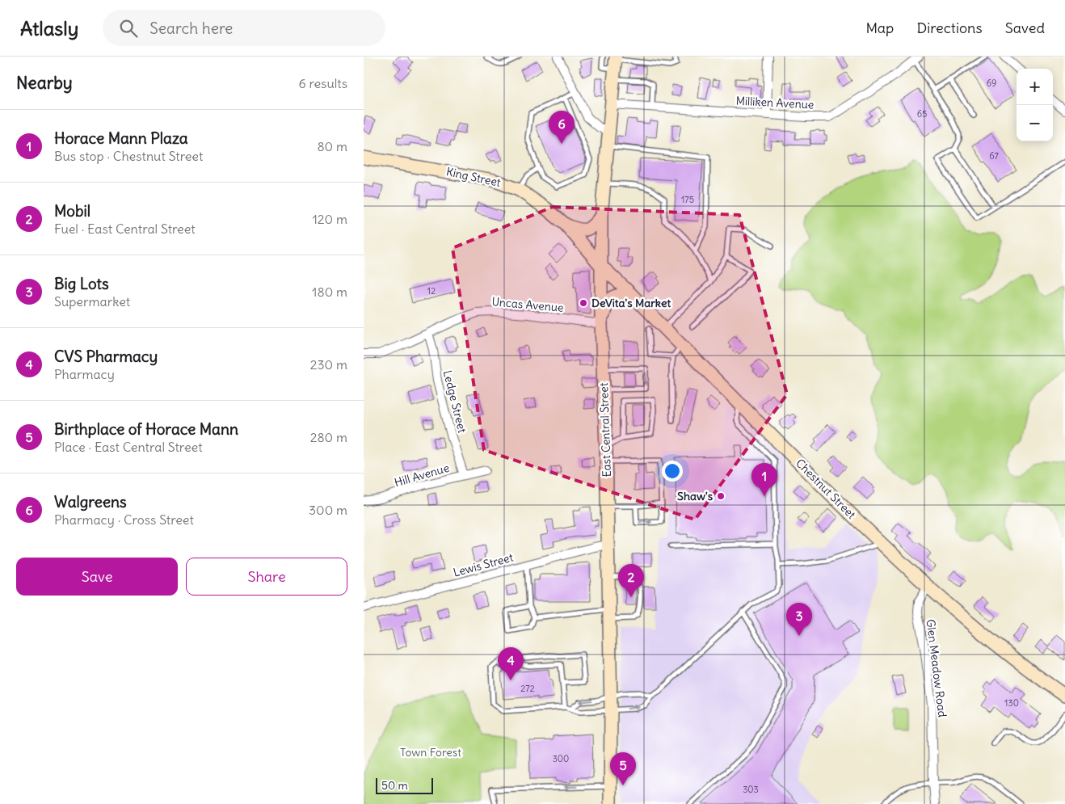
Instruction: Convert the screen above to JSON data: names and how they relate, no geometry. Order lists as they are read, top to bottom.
{
  "streets": {
    "main road": ["King Street", "East Central Street", "Chestnut Street"],
    "street": [
      "Milliken Avenue",
      "Uncas Avenue",
      "Ledge Street",
      "Hill Avenue",
      "Lewis Street",
      "Glen Meadow Road"
    ]
  },
  "crossings": [
    ["Milliken Avenue", "East Central Street"],
    ["King Street", "East Central Street"],
    ["King Street", "Chestnut Street"],
    ["Uncas Avenue", "Ledge Street"],
    ["Uncas Avenue", "East Central Street"],
    ["Ledge Street", "Hill Avenue"],
    ["East Central Street", "Chestnut Street"],
    ["East Central Street", "Lewis Street"],
    ["Chestnut Street", "Glen Meadow Road"]
  ],
  "parks": ["Town Forest"],
  "places": ["DeVita's Market", "Shaw's"],
  "house_numbers": [
    "69",
    "65",
    "67",
    "175",
    "12",
    "272",
    "130",
    "300",
    "303"
  ],
  "scale_bar": "50 m",
  "page": {
    "header": "Atlasly",
    "search": "Search here",
    "nav": ["Map", "Directions", "Saved"],
    "heading": ["Nearby", "6 results"],
    "map_buttons": ["+", "−"],
    "list": [
      {
        "mark": "1",
        "name": "Horace Mann Plaza",
        "note": "Bus stop · Chestnut Street",
        "value": "80 m"
      },
      {
        "mark": "2",
        "name": "Mobil",
        "note": "Fuel · East Central Street",
        "value": "120 m"
      },
      {
        "mark": "3",
        "name": "Big Lots",
        "note": "Supermarket",
        "value": "180 m"
      },
      {
        "mark": "4",
        "name": "CVS Pharmacy",
        "note": "Pharmacy",
        "value": "230 m"
      },
      {
        "mark": "5",
        "name": "Birthplace of Horace Mann",
        "note": "Place · East Central Street",
        "value": "280 m"
      },
      {
        "mark": "6",
        "name": "Walgreens",
        "note": "Pharmacy · Cross Street",
        "value": "300 m"
      }
    ],
    "pins": [
      "6",
      "1",
      "2",
      "3",
      "4",
      "5"
    ],
    "buttons": ["Save", "Share"],
    "scale": "50 m"
  }
}
